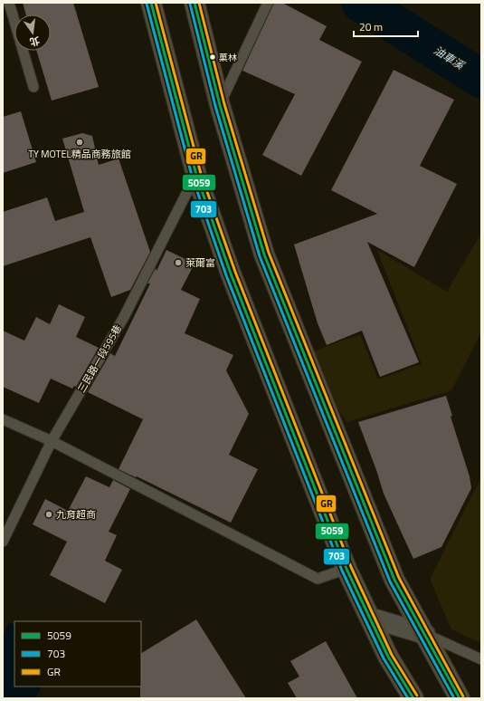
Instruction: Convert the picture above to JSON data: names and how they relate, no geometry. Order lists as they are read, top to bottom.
{
  "streets": {
    "lane": ["三民路一段595巷"]
  },
  "water": ["油車溪"],
  "places": [
    "菓林",
    "TY MOTEL精品商務旅館",
    "萊爾富",
    "九育超商"
  ],
  "lines": ["transit line 5059", "transit line GR", "transit line 703"],
  "legend": ["5059", "703", "GR"],
  "scale_bar": "20 m",
  "north": "bottom"
}
